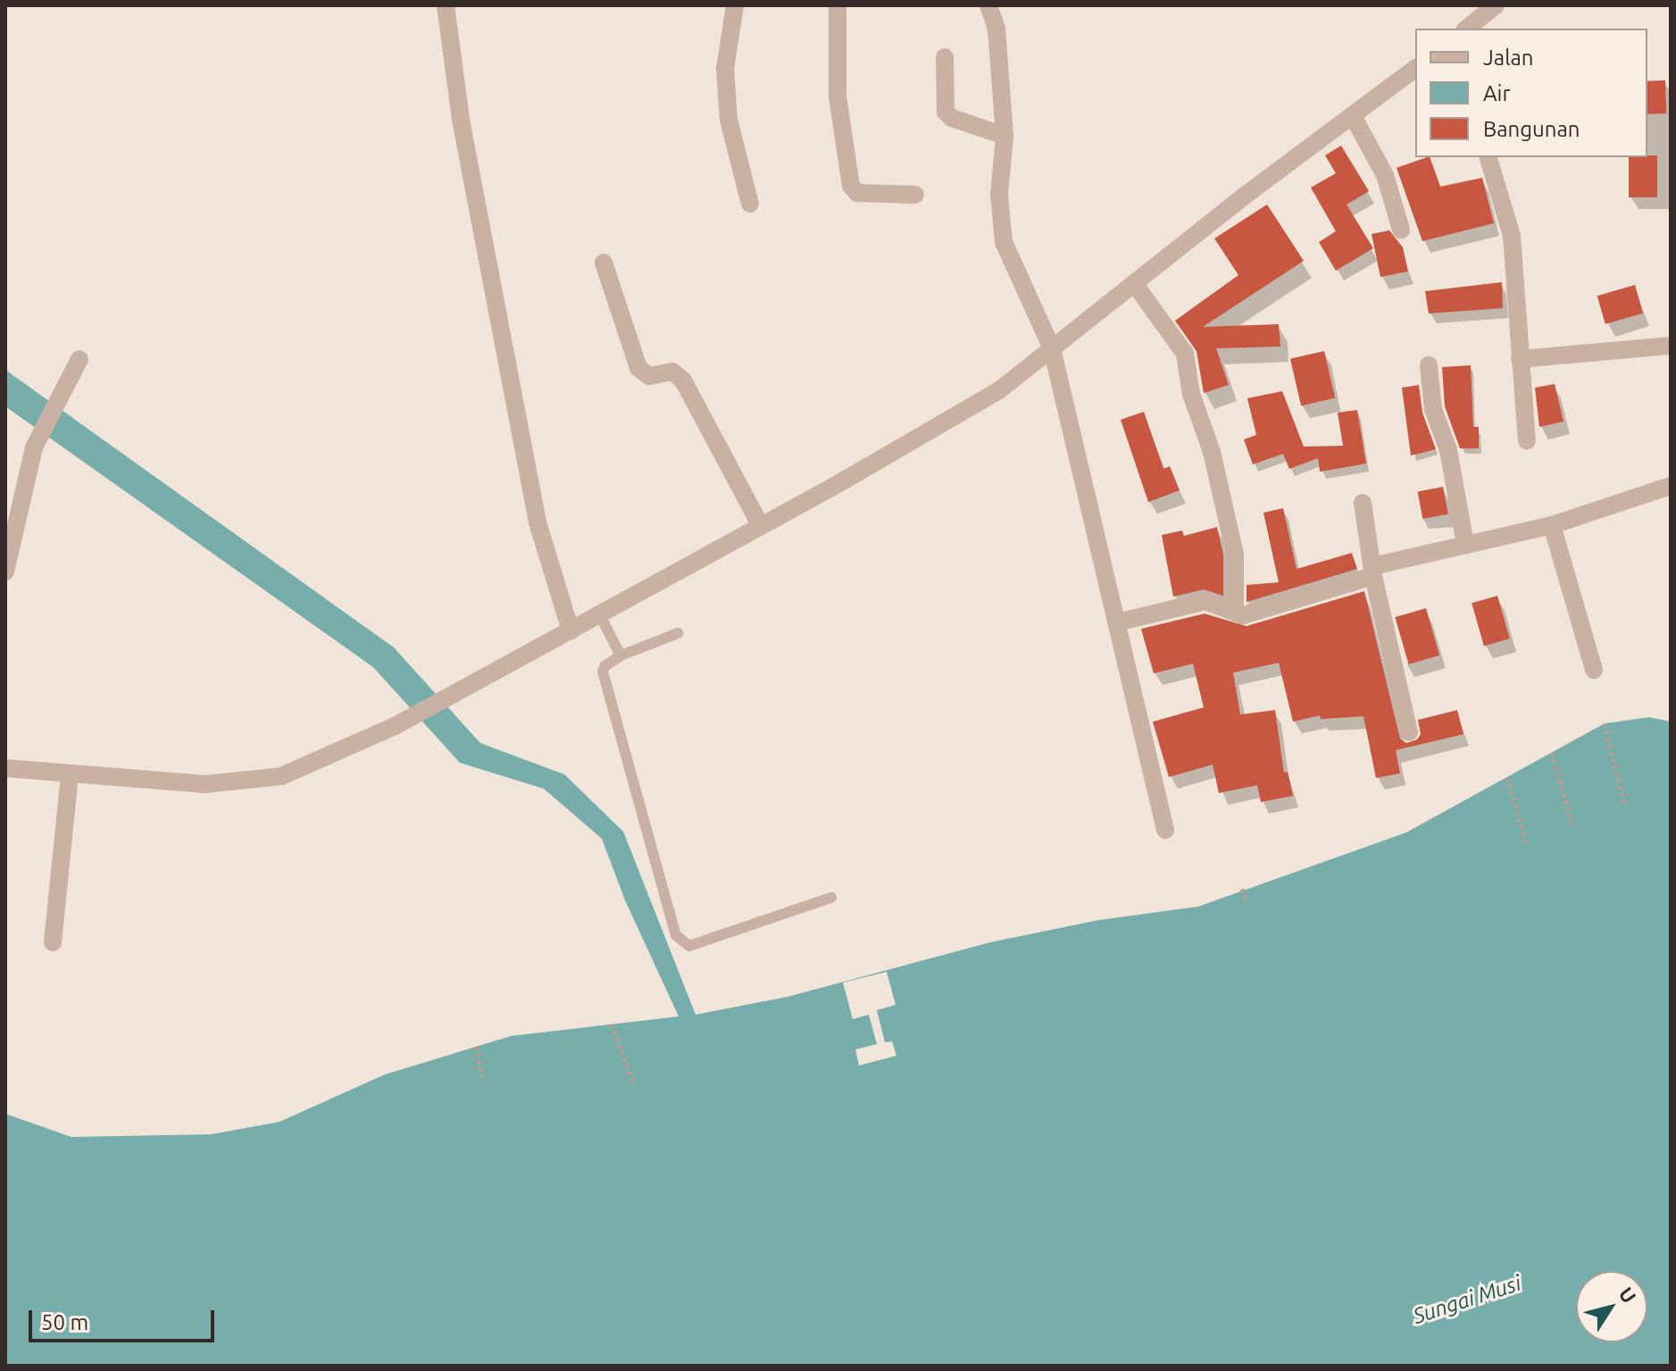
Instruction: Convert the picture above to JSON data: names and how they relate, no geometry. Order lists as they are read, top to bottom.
{
  "water": ["Sungai Musi"],
  "legend": ["Jalan", "Air", "Bangunan"],
  "scale_bar": "50 m",
  "north": "top right"
}
